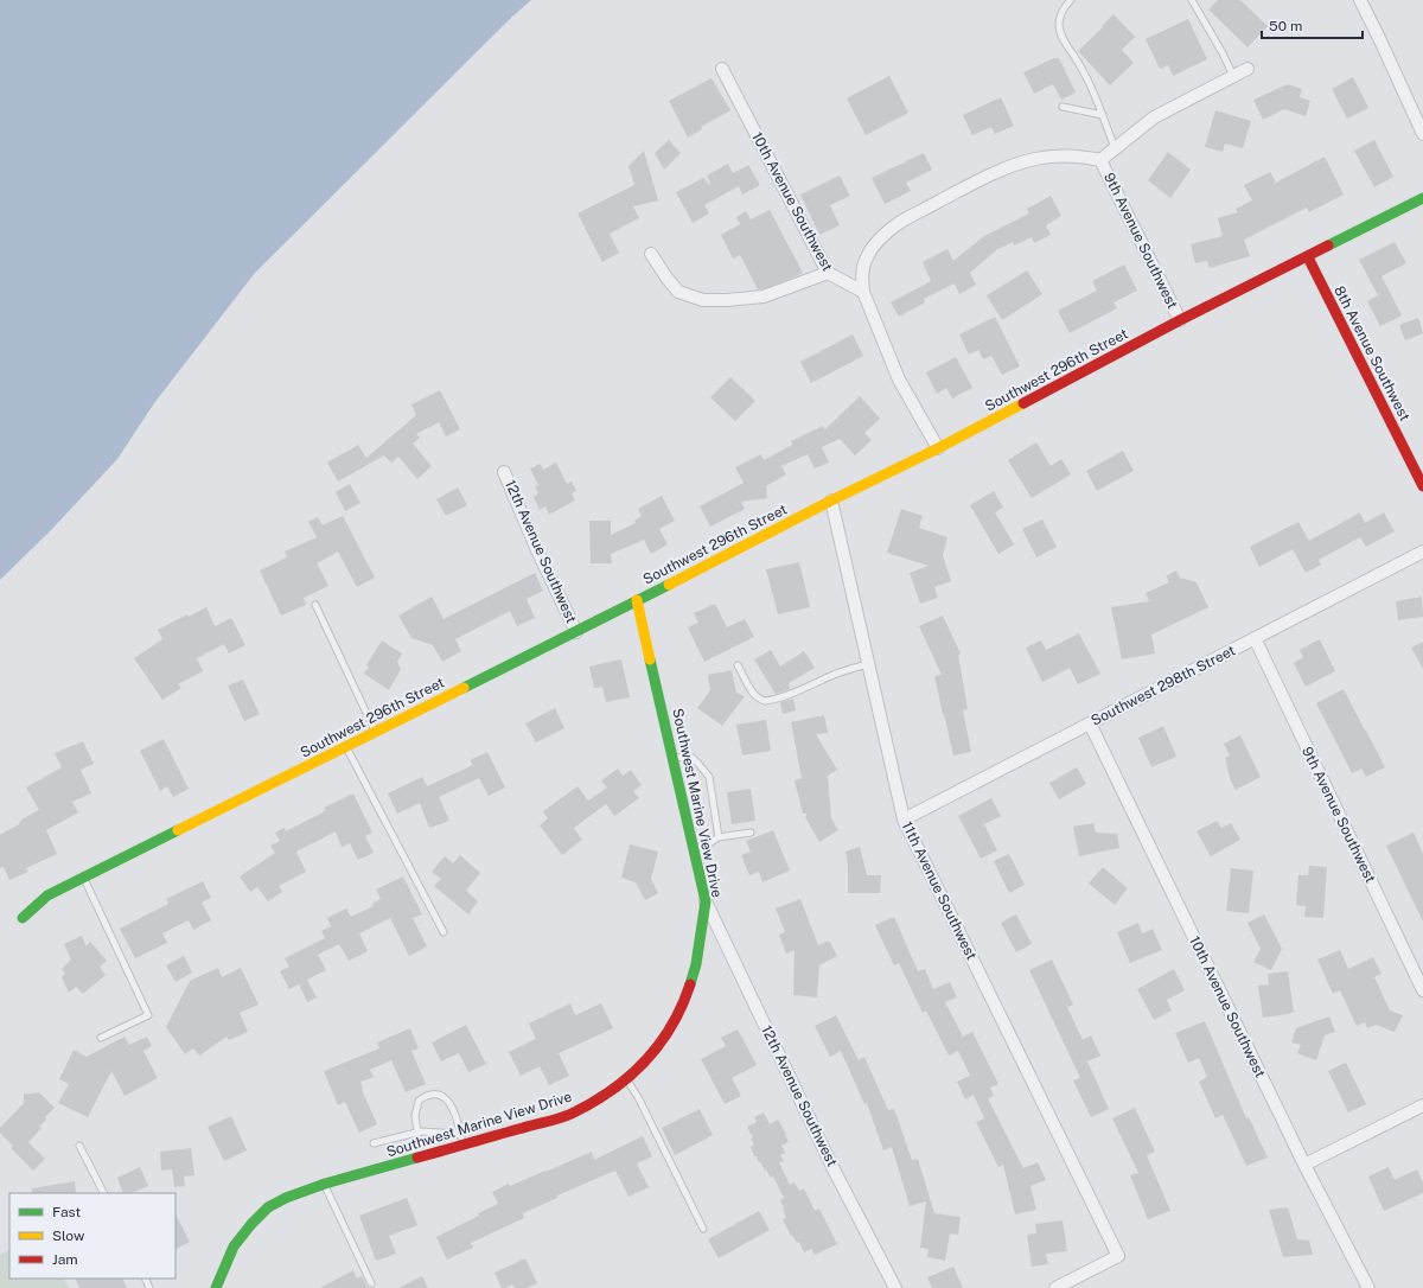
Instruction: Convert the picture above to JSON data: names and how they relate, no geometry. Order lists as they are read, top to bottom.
{
  "streets": {
    "street": [
      "10th Avenue Southwest",
      "9th Avenue Southwest",
      "8th Avenue Southwest",
      "Southwest 296th Street",
      "12th Avenue Southwest",
      "Southwest 298th Street",
      "Southwest Marine View Drive",
      "11th Avenue Southwest"
    ]
  },
  "crossings": [
    ["10th Avenue Southwest", "Southwest 298th Street"],
    ["9th Avenue Southwest", "Southwest 296th Street"],
    ["9th Avenue Southwest", "Southwest 298th Street"],
    ["8th Avenue Southwest", "Southwest 296th Street"],
    ["Southwest 296th Street", "12th Avenue Southwest"],
    ["Southwest 296th Street", "Southwest Marine View Drive"],
    ["Southwest 296th Street", "11th Avenue Southwest"],
    ["12th Avenue Southwest", "Southwest Marine View Drive"],
    ["Southwest 298th Street", "11th Avenue Southwest"]
  ],
  "legend": ["Fast", "Slow", "Jam"],
  "scale_bar": "50 m"
}
